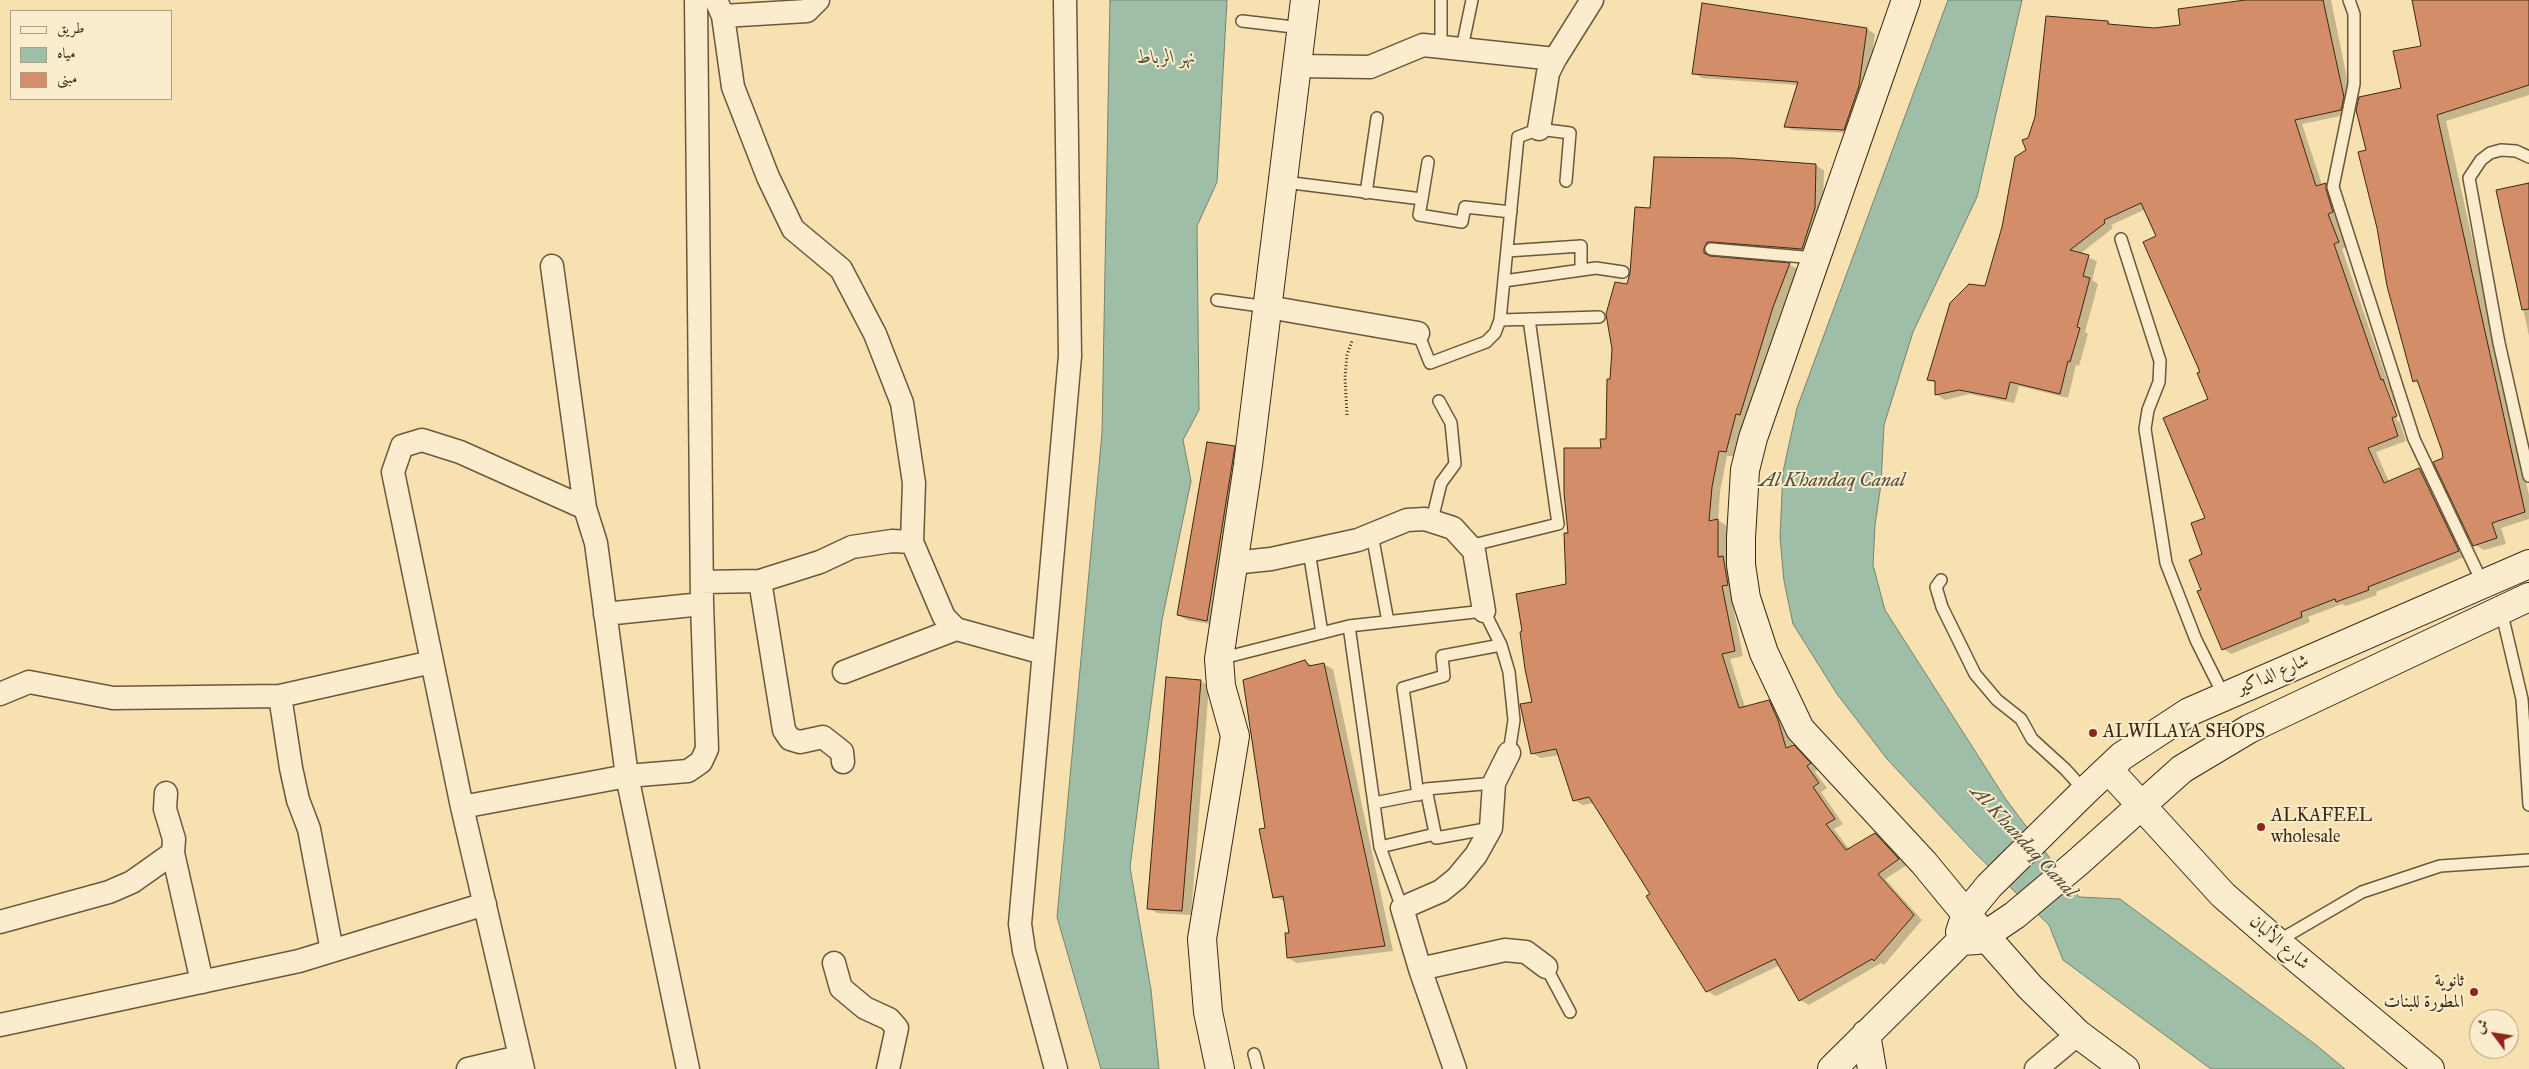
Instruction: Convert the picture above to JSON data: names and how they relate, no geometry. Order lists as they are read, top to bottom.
{
  "streets": {
    "main road": ["شارع الداكير", "شارع الألبان"]
  },
  "crossings": [
    ["شارع الداكير", "شارع الألبان"]
  ],
  "water": ["نهر الرباط", "Al Khandaq Canal"],
  "places": ["ALWILAYA SHOPS", "ALKAFEEL wholesale", "ثانوية المطورة للبنات"],
  "legend": ["طريق", "مياه", "مبنى"],
  "north": "top left"
}
